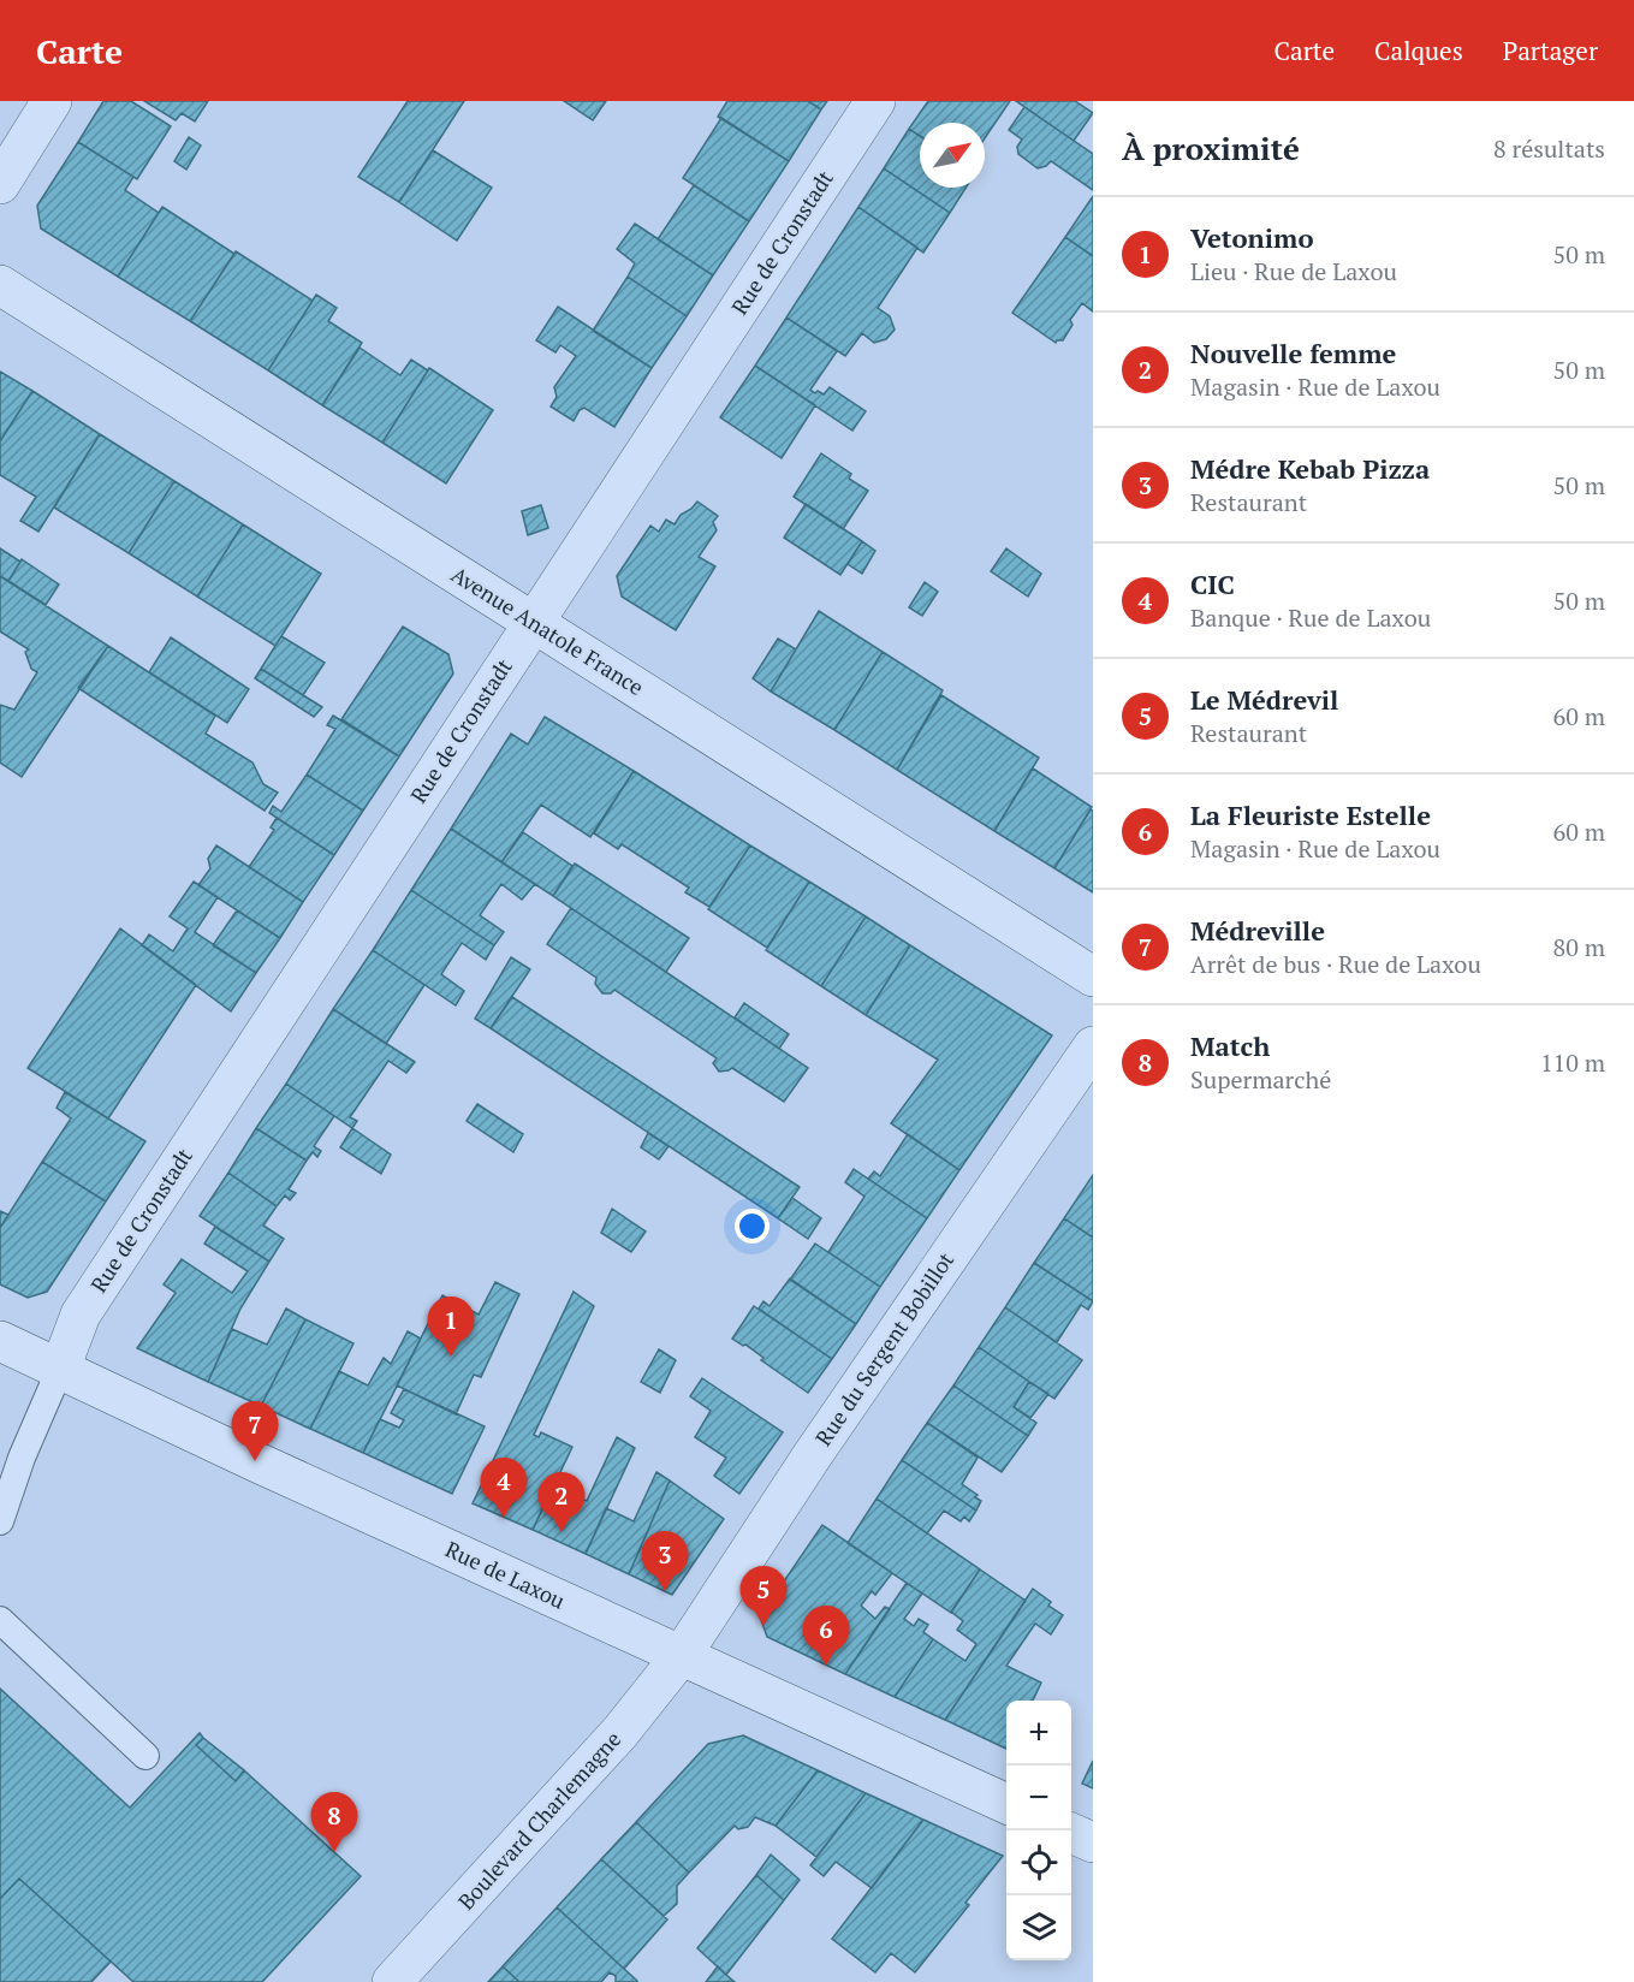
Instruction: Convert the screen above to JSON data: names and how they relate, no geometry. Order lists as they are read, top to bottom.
{
  "streets": {
    "street": [
      "Rue de Cronstadt",
      "Avenue Anatole France",
      "Rue du Sergent Bobillot",
      "Rue de Laxou",
      "Boulevard Charlemagne"
    ]
  },
  "crossings": [
    ["Rue de Cronstadt", "Avenue Anatole France"],
    ["Rue de Cronstadt", "Rue de Laxou"],
    ["Rue du Sergent Bobillot", "Rue de Laxou"],
    ["Rue du Sergent Bobillot", "Boulevard Charlemagne"],
    ["Rue de Laxou", "Boulevard Charlemagne"]
  ],
  "north": "top right",
  "page": {
    "header": "Carte",
    "nav": ["Carte", "Calques", "Partager"],
    "heading": ["À proximité", "8 résultats"],
    "list": [
      {
        "mark": "1",
        "name": "Vetonimo",
        "note": "Lieu · Rue de Laxou",
        "value": "50 m"
      },
      {
        "mark": "2",
        "name": "Nouvelle femme",
        "note": "Magasin · Rue de Laxou",
        "value": "50 m"
      },
      {
        "mark": "3",
        "name": "Médre Kebab Pizza",
        "note": "Restaurant",
        "value": "50 m"
      },
      {
        "mark": "4",
        "name": "CIC",
        "note": "Banque · Rue de Laxou",
        "value": "50 m"
      },
      {
        "mark": "5",
        "name": "Le Médrevil",
        "note": "Restaurant",
        "value": "60 m"
      },
      {
        "mark": "6",
        "name": "La Fleuriste Estelle",
        "note": "Magasin · Rue de Laxou",
        "value": "60 m"
      },
      {
        "mark": "7",
        "name": "Médreville",
        "note": "Arrêt de bus · Rue de Laxou",
        "value": "80 m"
      },
      {
        "mark": "8",
        "name": "Match",
        "note": "Supermarché",
        "value": "110 m"
      }
    ],
    "pins": [
      "1",
      "7",
      "4",
      "2",
      "3",
      "5",
      "6",
      "8"
    ],
    "map_buttons": ["+", "−"]
  }
}
